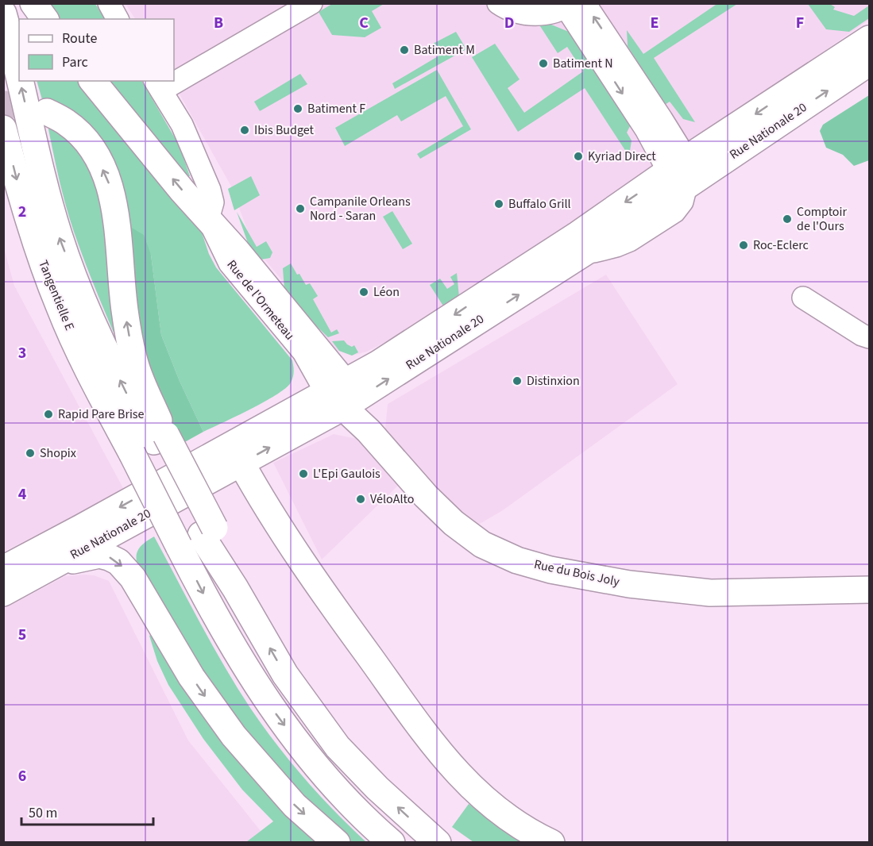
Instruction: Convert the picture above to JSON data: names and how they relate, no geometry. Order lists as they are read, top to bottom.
{
  "streets": {
    "main road": ["Rue Nationale 20", "Tangentielle E", "Rue du Bois Joly"]
  },
  "crossings": [
    ["Rue Nationale 20", "Rue du Bois Joly"]
  ],
  "places": [
    "Batiment M",
    "Batiment N",
    "Batiment F",
    "Ibis Budget",
    "Kyriad Direct",
    "Buffalo Grill",
    "Campanile Orleans Nord - Saran",
    "Comptoir de l'Ours",
    "Roc-Eclerc",
    "Léon",
    "Distinxion",
    "Rapid Pare Brise",
    "Shopix",
    "L'Epi Gaulois",
    "VéloAlto"
  ],
  "legend": ["Route", "Parc"],
  "scale_bar": "50 m",
  "grid": {
    "columns": [
      "B",
      "C",
      "D",
      "E",
      "F"
    ],
    "rows": [
      "2",
      "3",
      "4",
      "5",
      "6"
    ]
  }
}
